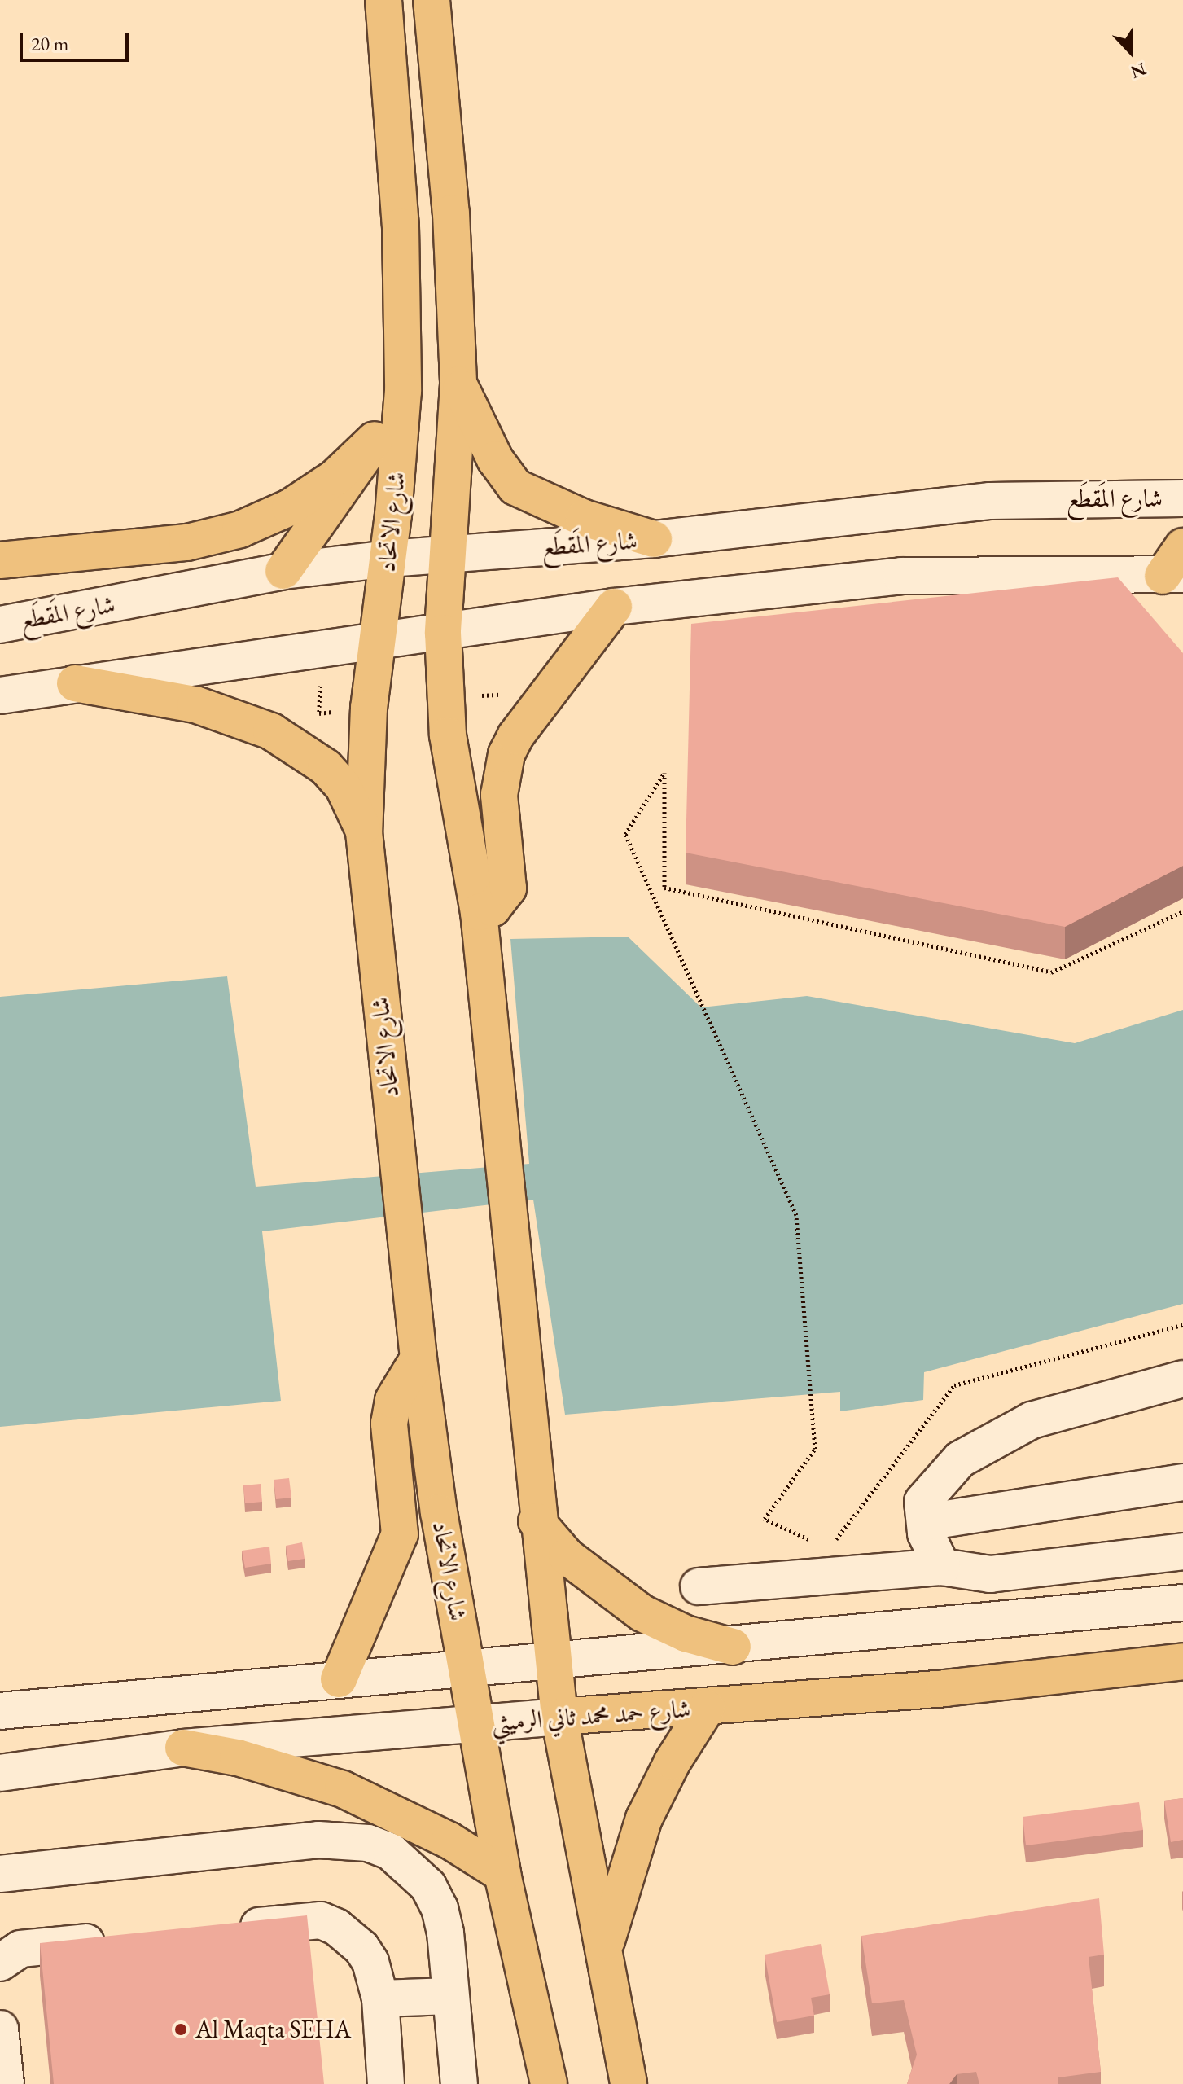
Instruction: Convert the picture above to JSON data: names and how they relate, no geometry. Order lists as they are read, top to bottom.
{
  "streets": {
    "main road": ["شارع الاتحاد", "شارع حمد محمد ثاني الرميثي"],
    "street": ["شارع المَقطَع"]
  },
  "crossings": [
    ["شارع المَقطَع", "شارع الاتحاد"],
    ["شارع الاتحاد", "شارع حمد محمد ثاني الرميثي"]
  ],
  "places": ["Al Maqta SEHA"],
  "scale_bar": "20 m",
  "north": "bottom"
}
